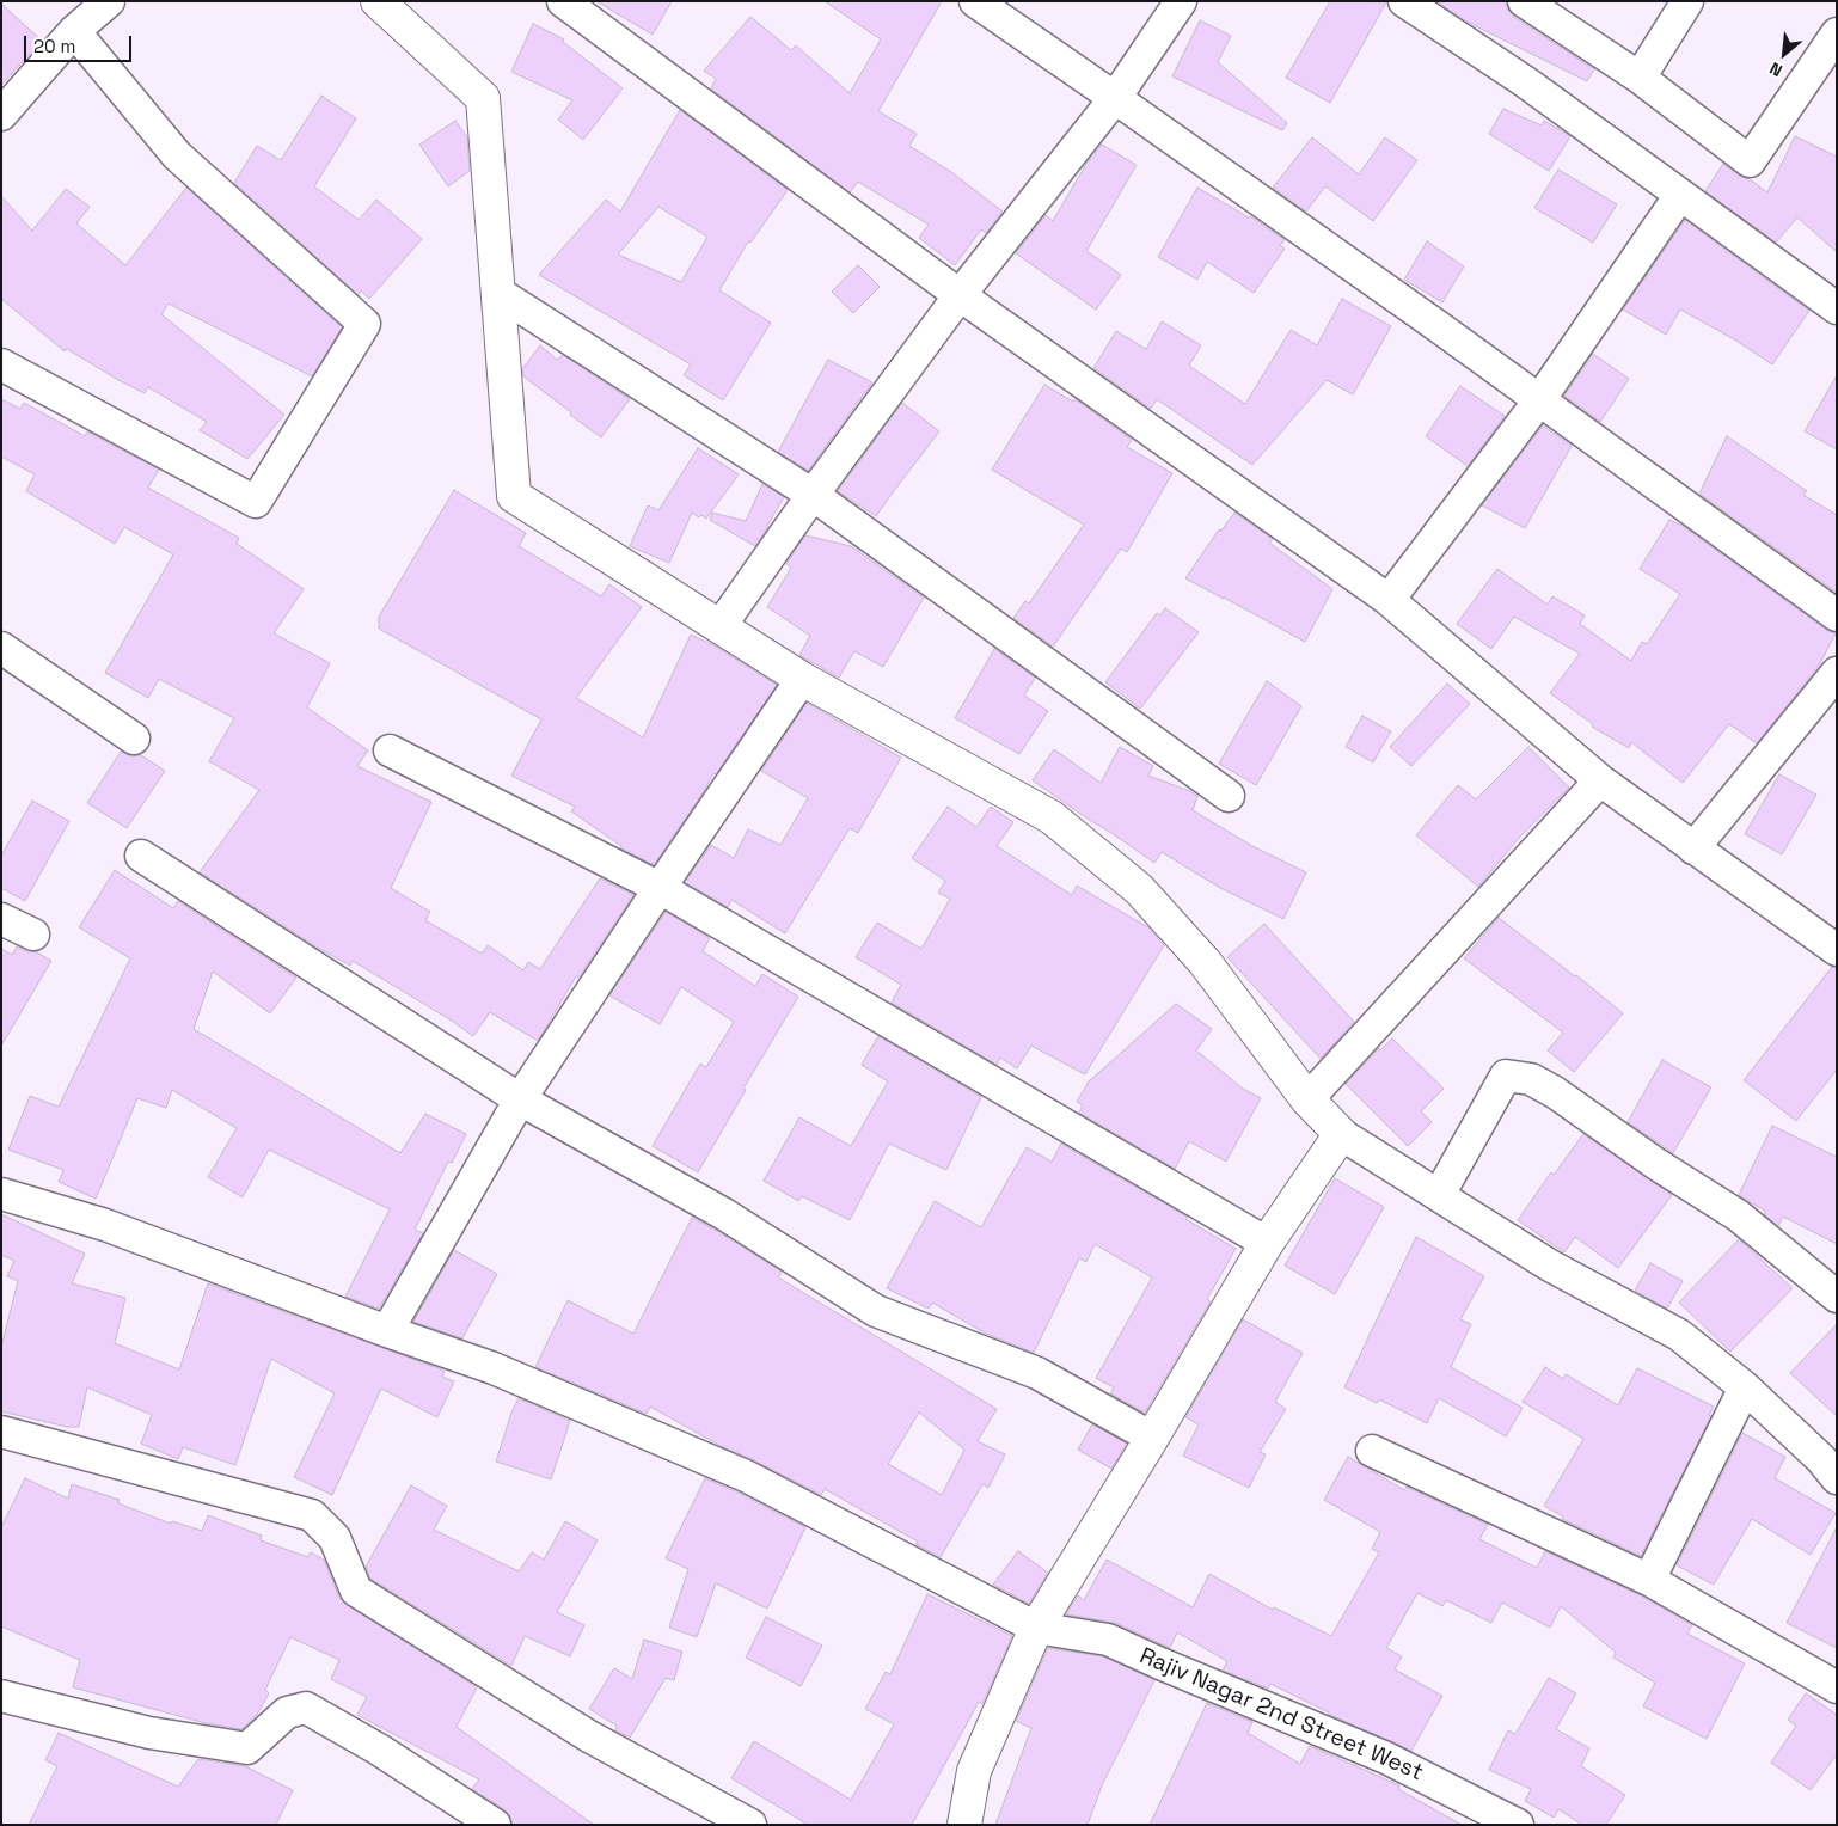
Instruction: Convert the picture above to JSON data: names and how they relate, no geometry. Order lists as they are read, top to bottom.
{
  "streets": {
    "street": ["Rajiv Nagar 2nd Street West"]
  },
  "scale_bar": "20 m",
  "north": "bottom left"
}
